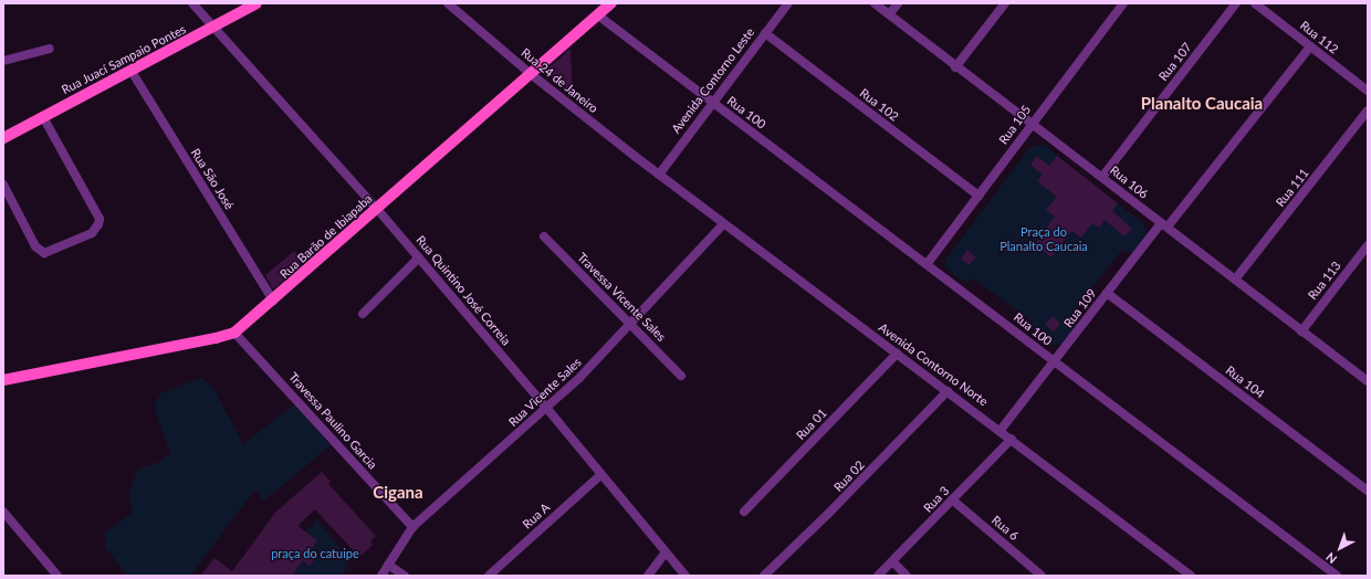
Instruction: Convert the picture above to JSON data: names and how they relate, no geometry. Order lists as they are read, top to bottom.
{
  "streets": {
    "main road": ["Rua Juací Sampaio Pontes", "Rua Barão de Ibiapaba"],
    "street": [
      "Rua 112",
      "Rua 107",
      "Rua 24 de Janeiro",
      "Avenida Contorno Leste",
      "Rua 102",
      "Rua 100",
      "Rua 105",
      "Rua São José",
      "Rua 106",
      "Rua 111",
      "Rua 113",
      "Rua Quintino José Correia",
      "Travessa Vicente Sales",
      "Rua 109",
      "Avenida Contorno Norte",
      "Rua 104",
      "Rua Vicente Sales",
      "Travessa Paulino Garcia",
      "Rua 01",
      "Rua 02",
      "Rua 3",
      "Rua A",
      "Rua 6"
    ]
  },
  "crossings": [
    ["Rua 112", "Rua 109"],
    ["Rua Juací Sampaio Pontes", "Rua São José"],
    ["Rua Juací Sampaio Pontes", "Rua Quintino José Correia"],
    ["Rua 107", "Rua 106"],
    ["Rua 24 de Janeiro", "Avenida Contorno Leste"],
    ["Rua 24 de Janeiro", "Rua Barão de Ibiapaba"],
    ["Rua 24 de Janeiro", "Avenida Contorno Norte"],
    ["Avenida Contorno Leste", "Rua 102"],
    ["Avenida Contorno Leste", "Rua 100"],
    ["Avenida Contorno Leste", "Avenida Contorno Norte"],
    ["Rua 102", "Rua 105"],
    ["Rua 100", "Rua 105"],
    ["Rua 100", "Rua Barão de Ibiapaba"],
    ["Rua 100", "Rua 109"],
    ["Rua 105", "Rua 106"],
    ["Rua São José", "Rua Barão de Ibiapaba"],
    ["Rua 106", "Rua 111"],
    ["Rua 106", "Rua 113"],
    ["Rua 106", "Rua 109"],
    ["Rua Barão de Ibiapaba", "Rua Quintino José Correia"],
    ["Rua Barão de Ibiapaba", "Travessa Paulino Garcia"],
    ["Rua Quintino José Correia", "Rua Vicente Sales"],
    ["Rua Quintino José Correia", "Rua A"],
    ["Travessa Vicente Sales", "Rua Vicente Sales"],
    ["Rua 109", "Avenida Contorno Norte"],
    ["Rua 109", "Rua 104"],
    ["Avenida Contorno Norte", "Rua Vicente Sales"],
    ["Avenida Contorno Norte", "Rua 01"],
    ["Avenida Contorno Norte", "Rua 02"],
    ["Avenida Contorno Norte", "Rua 3"],
    ["Rua Vicente Sales", "Travessa Paulino Garcia"],
    ["Rua 3", "Rua 6"]
  ],
  "districts": ["Planalto Caucaia", "Cigana"],
  "parks": ["Praça do Planalto Caucaia", "praça do catuipe"],
  "north": "bottom left"
}
